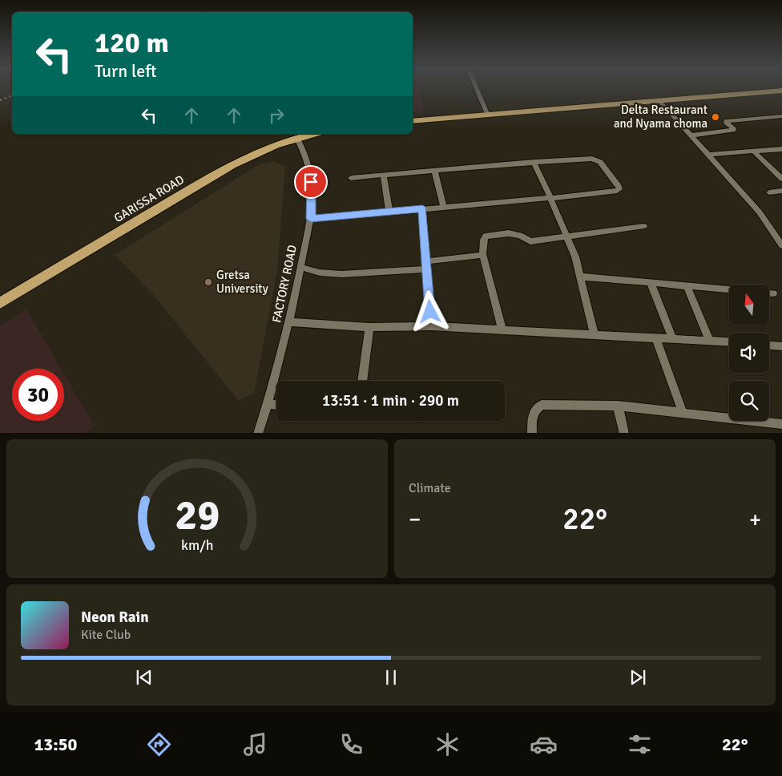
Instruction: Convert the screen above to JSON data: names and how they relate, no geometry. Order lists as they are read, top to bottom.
{
  "streets": {
    "highway": ["GARISSA ROAD"],
    "street": ["FACTORY ROAD"]
  },
  "crossings": [
    ["GARISSA ROAD", "FACTORY ROAD"]
  ],
  "places": ["Delta Restaurant and Nyama choma", "Gretsa University"],
  "north": "top",
  "page": {
    "turn": ["120 m", "Turn left"],
    "limit": "30",
    "trip": "13:51 · 1 min · 290 m",
    "tile": "Climate",
    "heat": ["−", "22°", "+"],
    "song": ["Neon Rain", "Kite Club"],
    "tabs": ["13:50", "22°"],
    "gauge": ["29", "km/h"]
  }
}
